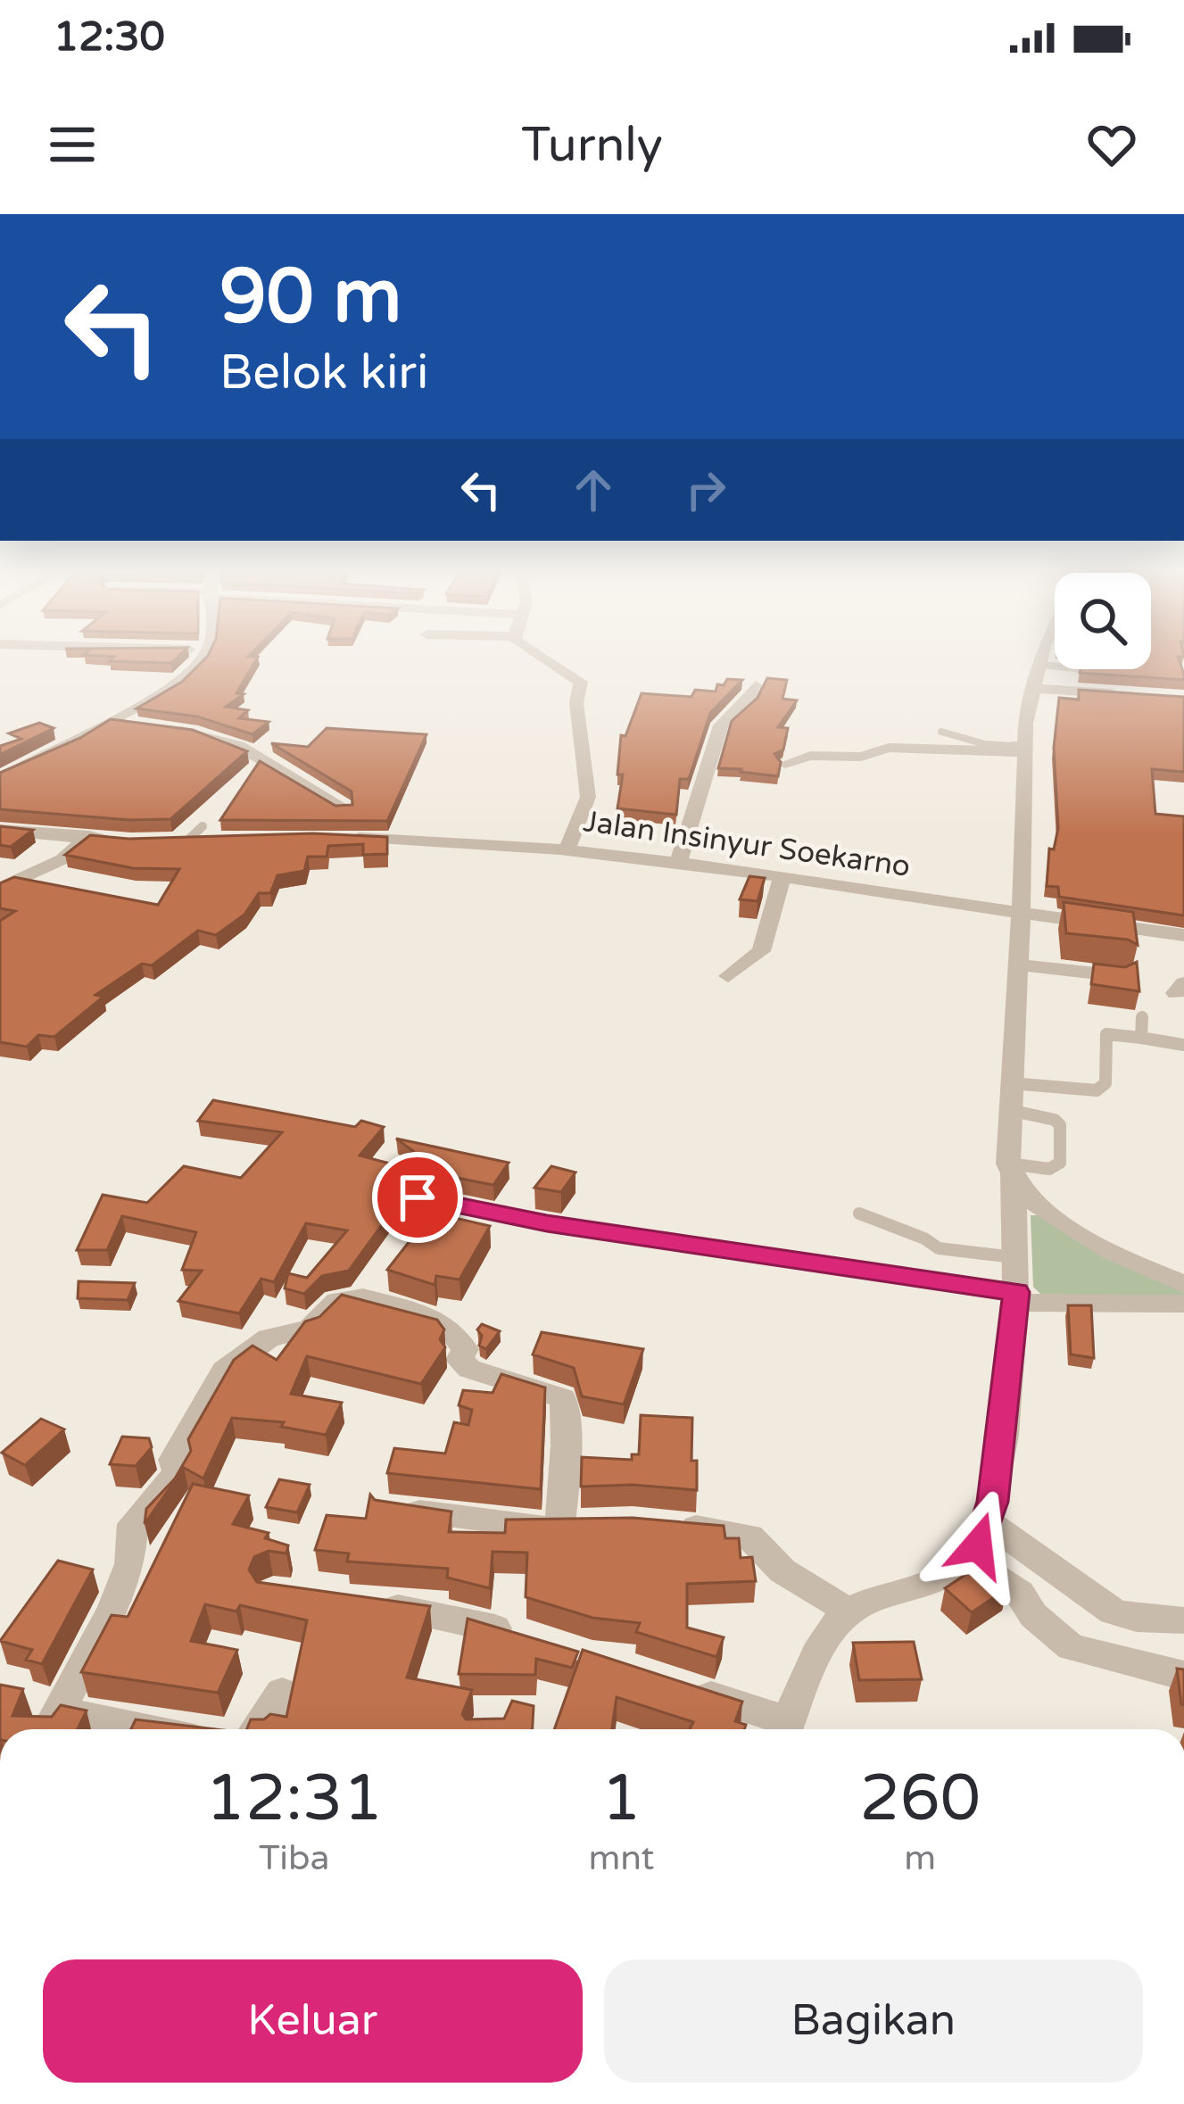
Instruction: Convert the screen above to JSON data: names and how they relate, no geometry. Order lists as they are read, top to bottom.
{
  "streets": {
    "street": ["Jalan Insinyur Soekarno"]
  },
  "page": {
    "status": "12:30",
    "header": "Turnly",
    "turn": ["90 m", "Belok kiri"],
    "eta": [
      "12:31",
      "Tiba",
      "1",
      "mnt",
      "260",
      "m"
    ],
    "buttons": ["Keluar", "Bagikan"]
  }
}
